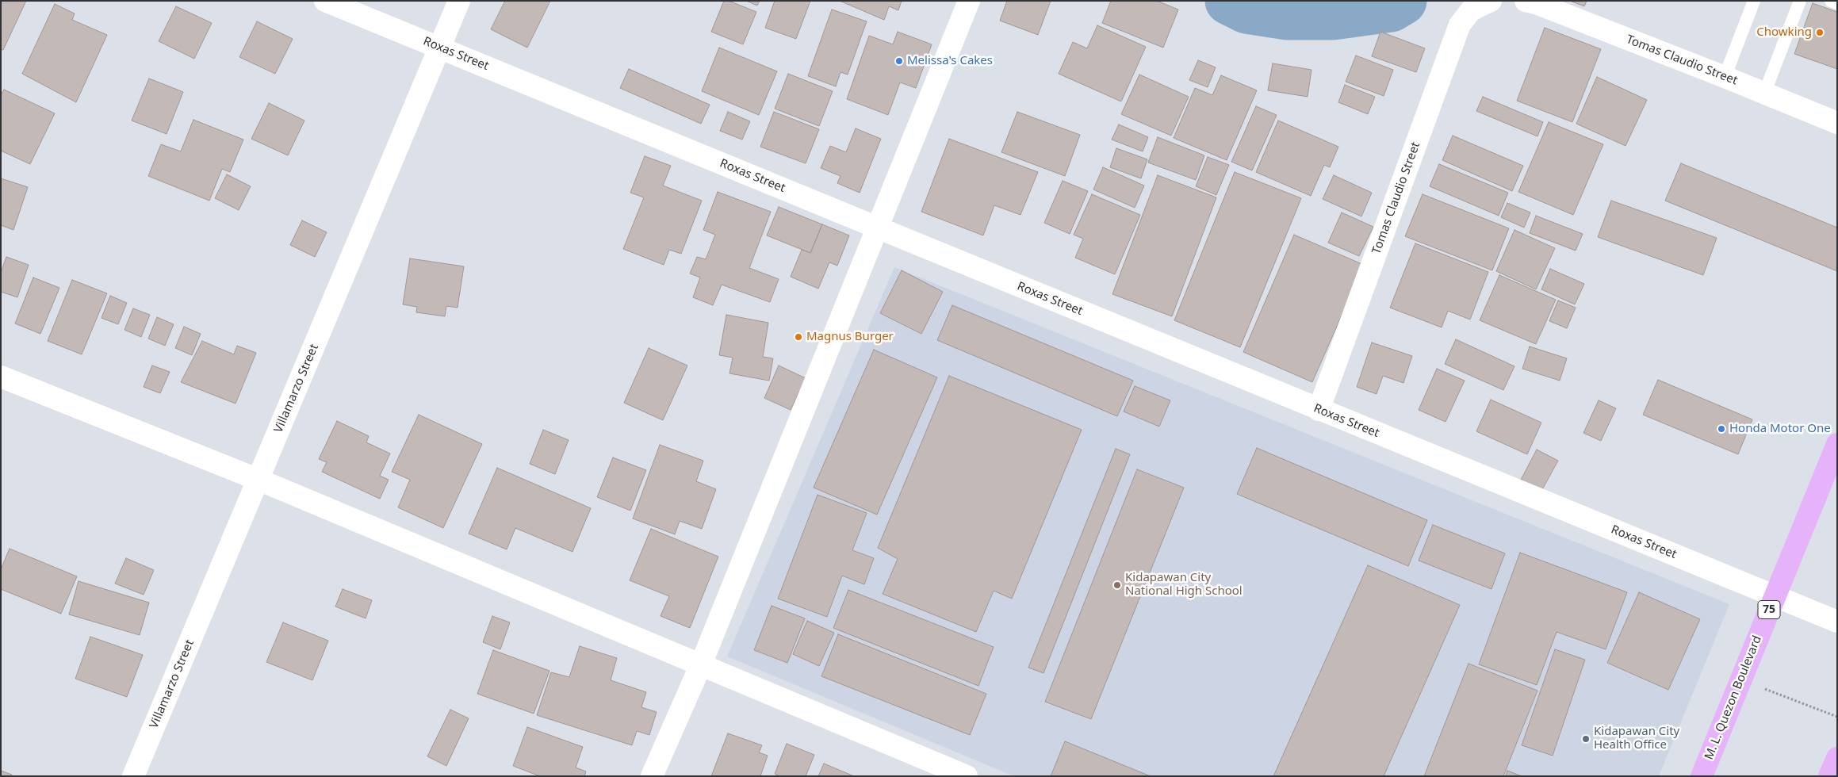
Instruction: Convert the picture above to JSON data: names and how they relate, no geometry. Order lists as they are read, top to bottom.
{
  "streets": {
    "highway": ["75", "M. L. Quezon Boulevard"],
    "street": ["Roxas Street", "Tomas Claudio Street", "Villamarzo Street"]
  },
  "crossings": [
    ["Roxas Street", "Tomas Claudio Street"],
    ["Roxas Street", "Villamarzo Street"],
    ["Roxas Street", "M. L. Quezon Boulevard"]
  ],
  "places": [
    "Chowking",
    "Melissa's Cakes",
    "Magnus Burger",
    "Honda Motor One",
    "Kidapawan City National High School",
    "Kidapawan City Health Office"
  ]
}
